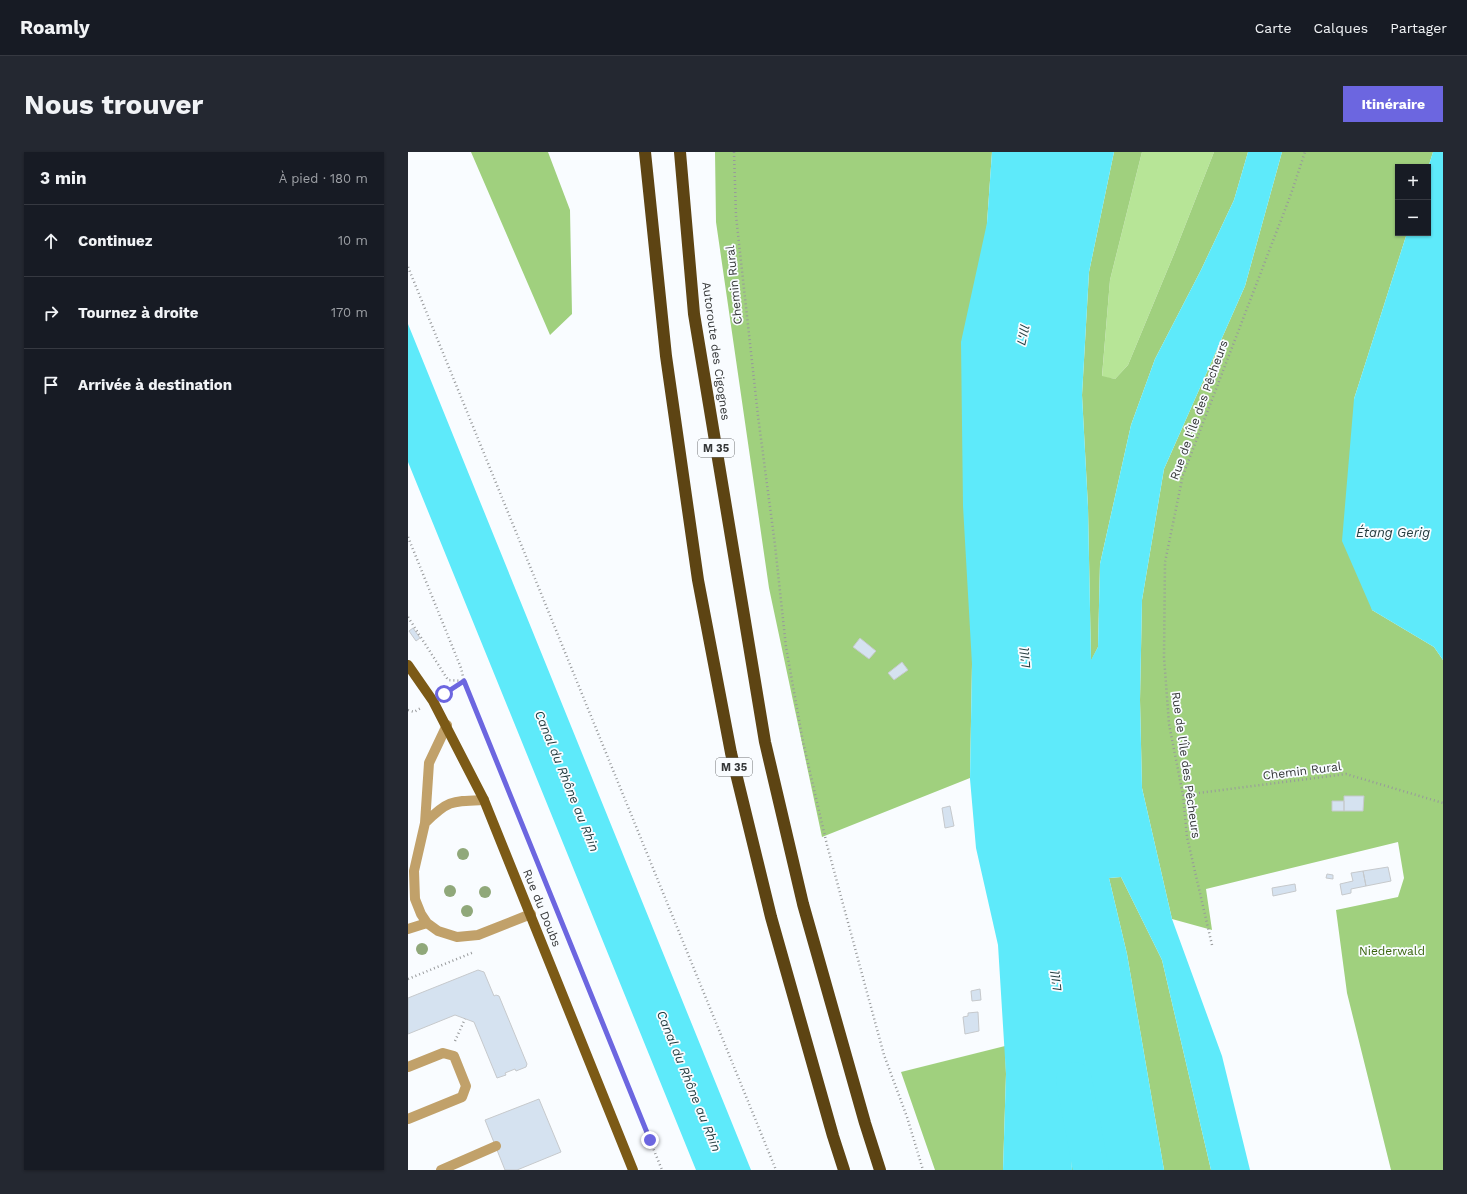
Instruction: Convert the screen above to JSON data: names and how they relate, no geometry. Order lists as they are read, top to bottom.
{
  "streets": {
    "highway": ["Autoroute des Cigognes", "M 35"],
    "main road": ["Rue du Doubs"],
    "path": ["Chemin Rural", "Rue de l'Île des Pêcheurs"]
  },
  "crossings": [
    ["Chemin Rural", "Rue de l'Île des Pêcheurs"]
  ],
  "water": ["L'Ill", "Étang Gerig", "Canal du Rhône au Rhin"],
  "parks": ["Niederwald"],
  "page": {
    "header": "Roamly",
    "nav": ["Carte", "Calques", "Partager"],
    "buttons": "Itinéraire",
    "title": "Nous trouver",
    "heading": ["3 min", "À pied · 180 m"],
    "map_buttons": ["+", "−"],
    "list": [
      ["Continuez", "10 m"],
      ["Tournez à droite", "170 m"],
      "Arrivée à destination"
    ]
  }
}
